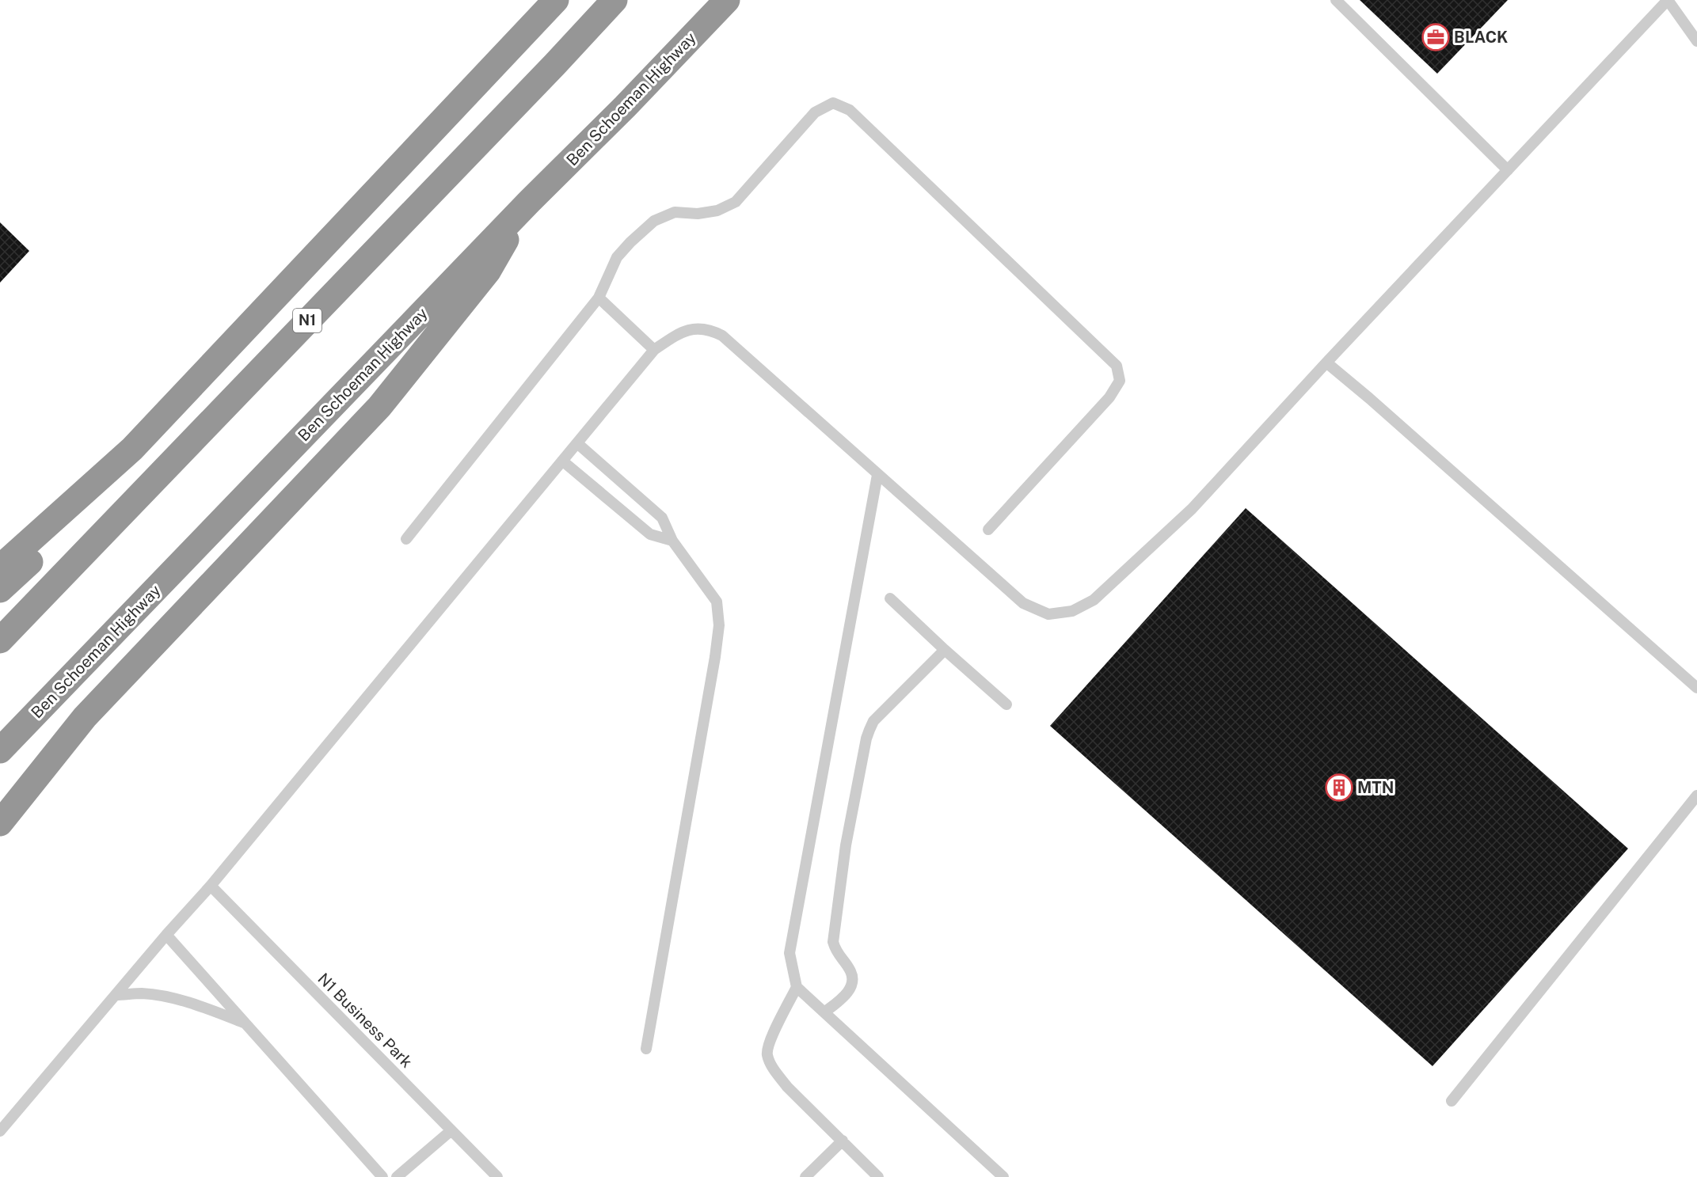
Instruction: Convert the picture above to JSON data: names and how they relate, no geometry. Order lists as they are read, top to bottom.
{
  "streets": {
    "highway": ["Ben Schoeman Highway", "N1"],
    "lane": ["N1 Business Park"]
  },
  "places": {
    "office": ["BLACK"],
    "building": ["MTN"]
  }
}
